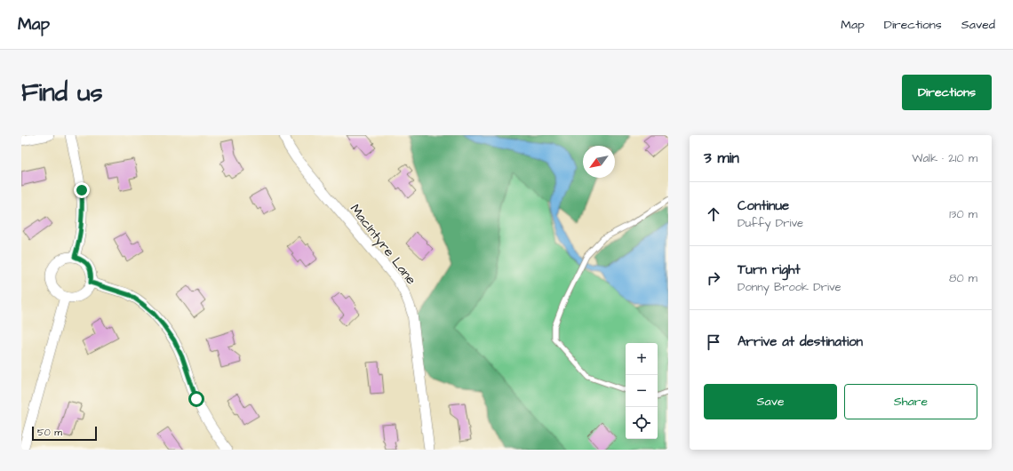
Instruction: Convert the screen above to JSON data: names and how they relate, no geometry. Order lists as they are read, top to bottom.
{
  "streets": {
    "street": ["MacIntyre Lane"]
  },
  "scale_bar": "50 m",
  "north": "bottom left",
  "page": {
    "header": "Map",
    "nav": ["Map", "Directions", "Saved"],
    "buttons": [
      "Directions",
      ["Save", "Share"]
    ],
    "title": "Find us",
    "heading": ["3 min", "Walk · 210 m"],
    "list": [
      ["Continue", "Duffy Drive", "130 m"],
      ["Turn right", "Donny Brook Drive", "80 m"],
      "Arrive at destination"
    ],
    "map_buttons": ["+", "−"],
    "scale": "50 m"
  }
}
